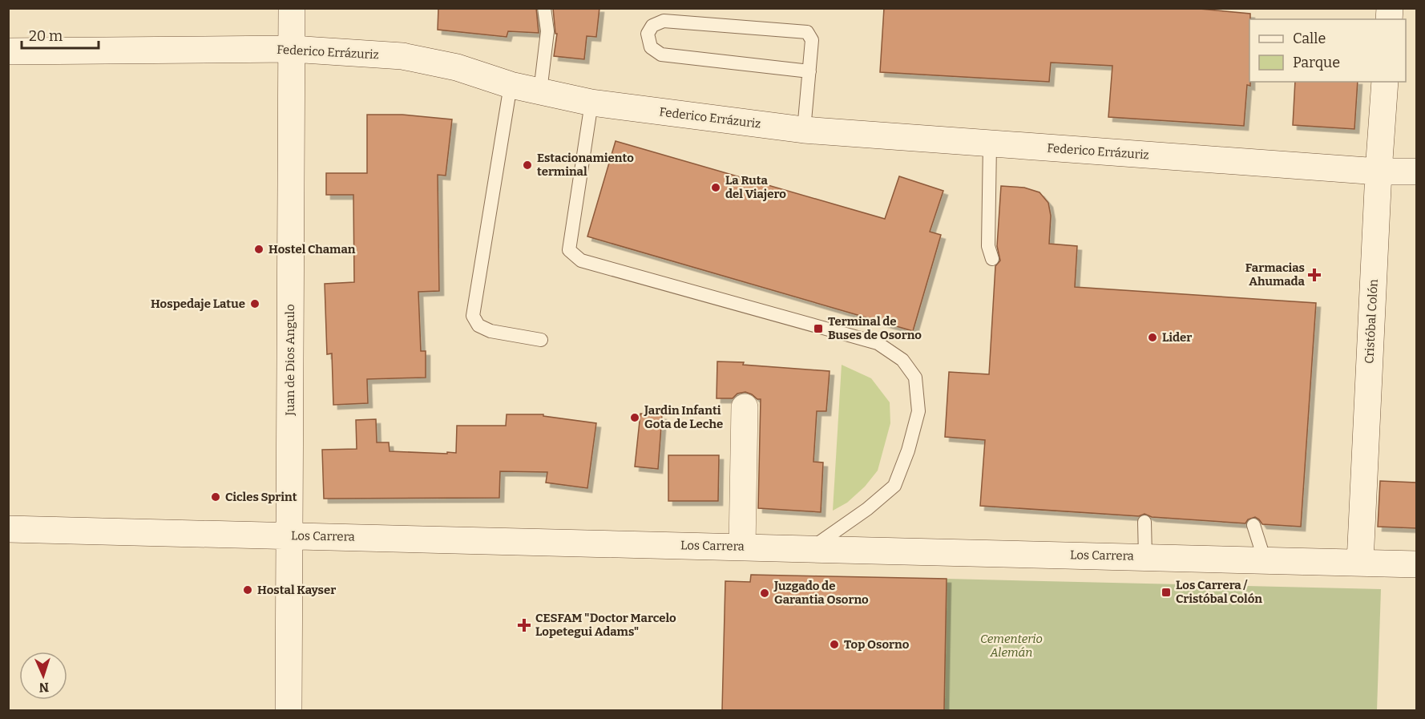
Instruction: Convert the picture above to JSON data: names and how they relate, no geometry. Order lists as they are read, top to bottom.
{
  "streets": {
    "street": [
      "Federico Errázuriz",
      "Cristóbal Colón",
      "Juan de Dios Angulo",
      "Los Carrera"
    ]
  },
  "crossings": [
    ["Federico Errázuriz", "Cristóbal Colón"],
    ["Federico Errázuriz", "Juan de Dios Angulo"],
    ["Cristóbal Colón", "Los Carrera"],
    ["Juan de Dios Angulo", "Los Carrera"]
  ],
  "parks": ["Cementerio Alemán"],
  "places": {
    "other": [
      "Estacionamiento terminal",
      "La Ruta del Viajero",
      "Hostel Chaman",
      "Hospedaje Latue",
      "Lider",
      "Jardin Infanti Gota de Leche",
      "Cicles Sprint",
      "Hostal Kayser",
      "Juzgado de Garantia Osorno",
      "Top Osorno"
    ],
    "health": ["Farmacias Ahumada", "CESFAM \"Doctor Marcelo Lopetegui Adams\""],
    "transit": ["Terminal de Buses de Osorno", "Los Carrera / Cristóbal Colón"]
  },
  "legend": ["Calle", "Parque"],
  "scale_bar": "20 m",
  "north": "bottom"
}
